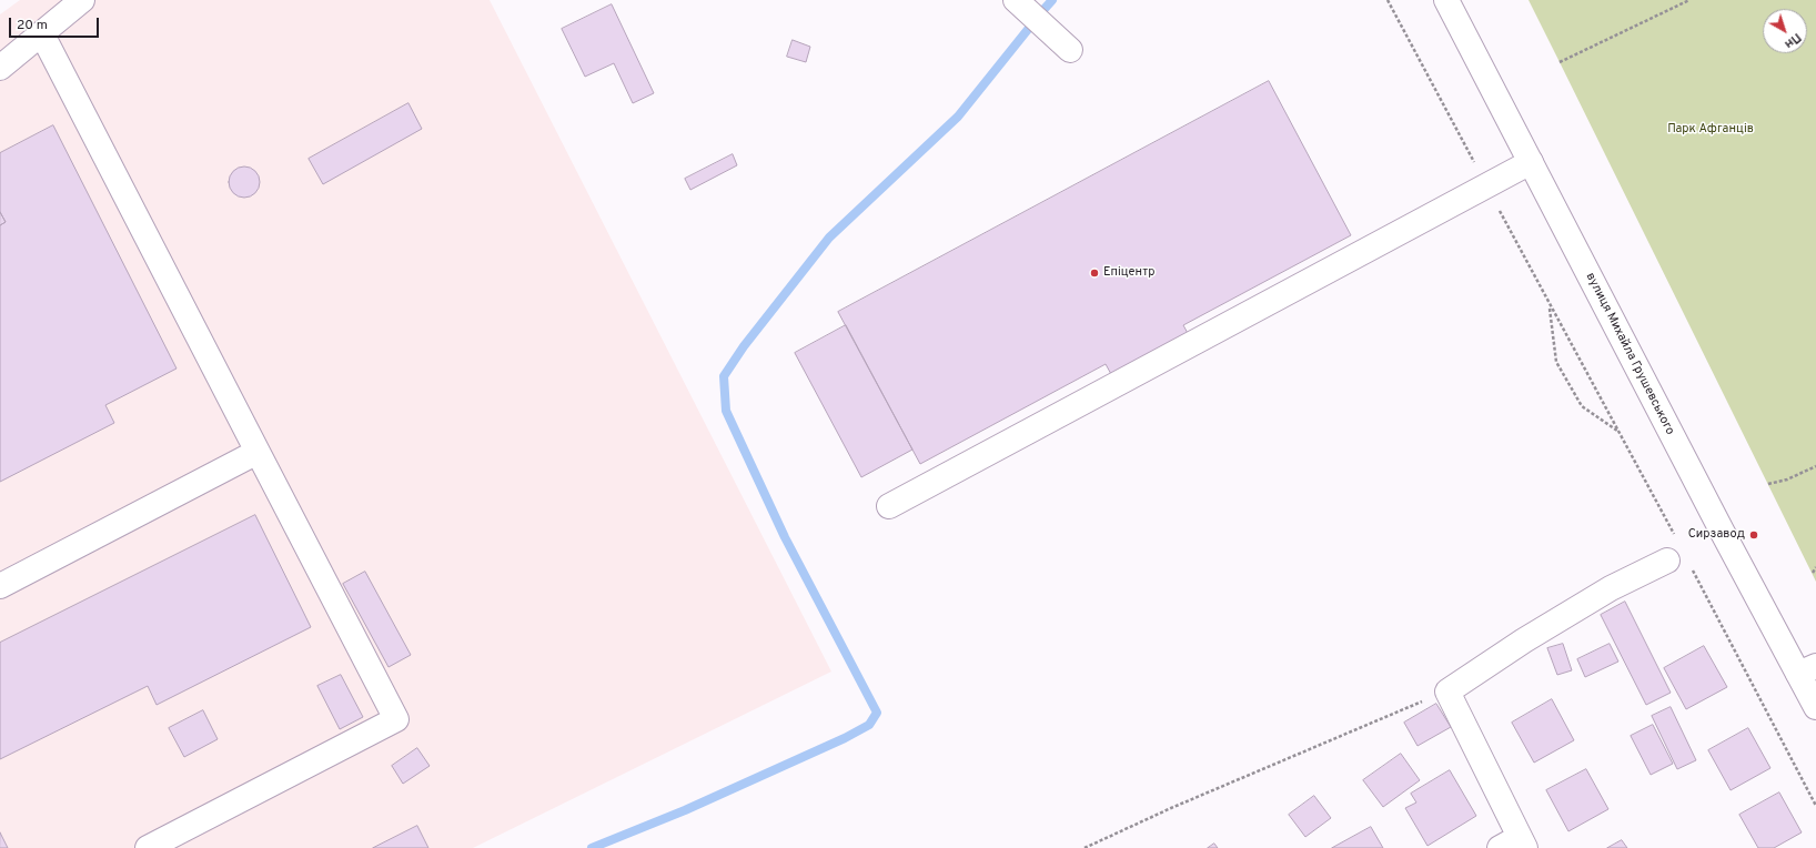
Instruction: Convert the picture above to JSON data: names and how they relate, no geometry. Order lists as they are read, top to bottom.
{
  "streets": {
    "main road": ["вулиця Михайла Грушевського"]
  },
  "parks": ["Парк Афганців"],
  "places": ["Епіцентр", "Сирзавод"],
  "scale_bar": "20 m",
  "north": "bottom right"
}
